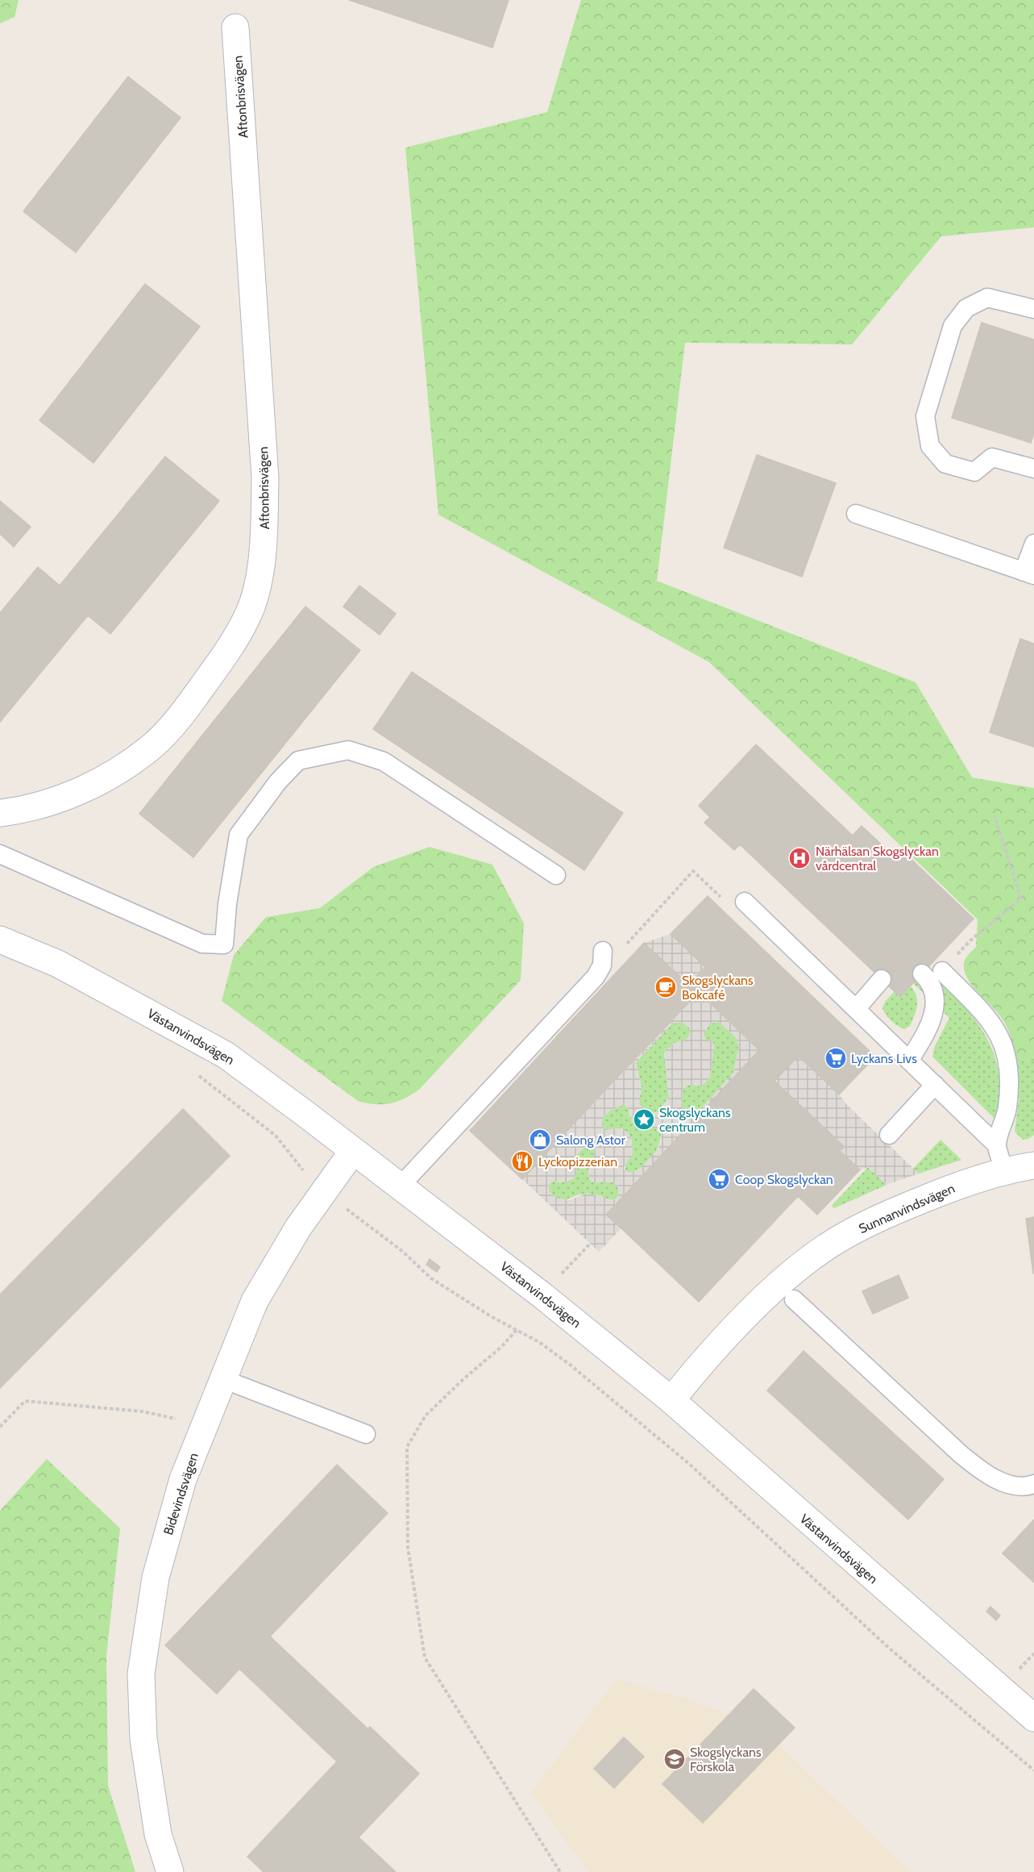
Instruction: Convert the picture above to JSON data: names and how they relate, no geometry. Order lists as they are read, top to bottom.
{
  "streets": {
    "street": [
      "Aftonbrisvägen",
      "Västanvindsvägen",
      "Sunnanvindsvägen",
      "Bidevindsvägen"
    ]
  },
  "crossings": [
    ["Västanvindsvägen", "Sunnanvindsvägen"],
    ["Västanvindsvägen", "Bidevindsvägen"]
  ],
  "places": {
    "hospital": ["Närhälsan Skogslyckan vårdcentral"],
    "cafe": ["Skogslyckans Bokcafé"],
    "supermarket": ["Lyckans Livs", "Coop Skogslyckan"],
    "place": ["Skogslyckans centrum"],
    "shop": ["Salong Astor"],
    "restaurant": ["Lyckopizzerian"],
    "school or university": ["Skogslyckans Förskola"]
  }
}
